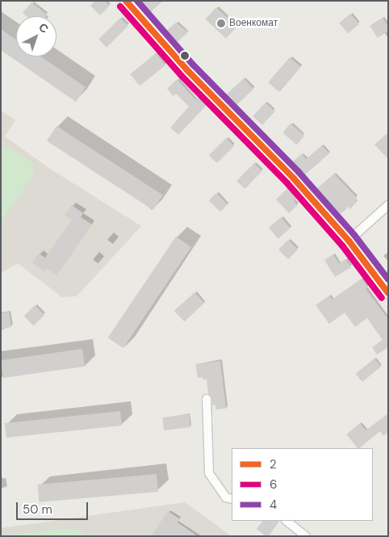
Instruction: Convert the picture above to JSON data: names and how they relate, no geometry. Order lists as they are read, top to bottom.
{
  "places": ["Военкомат"],
  "lines": ["transit line 2", "transit line 4", "transit line 6"],
  "legend": ["2", "6", "4"],
  "scale_bar": "50 m",
  "north": "top right"
}
